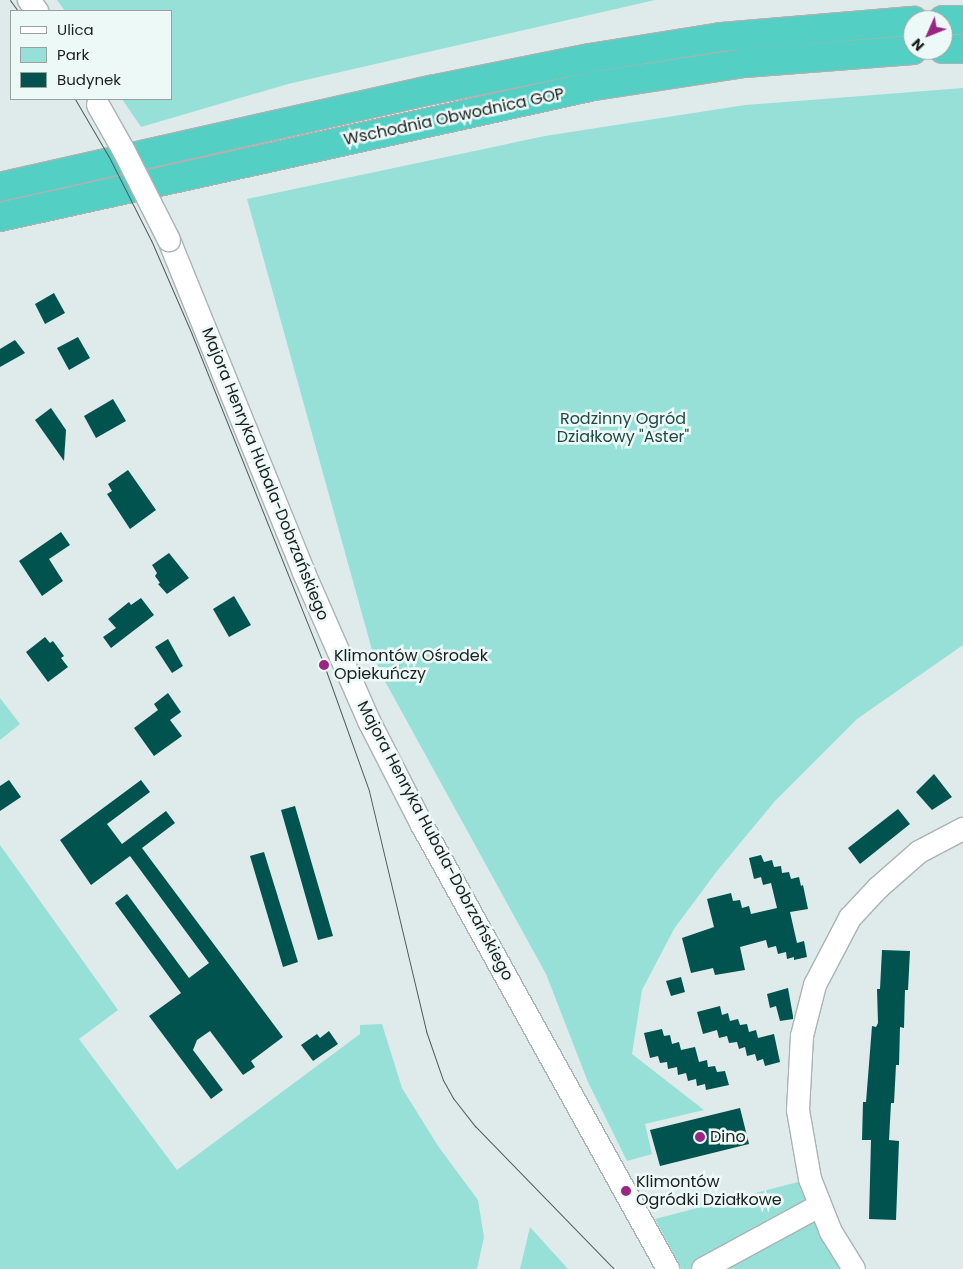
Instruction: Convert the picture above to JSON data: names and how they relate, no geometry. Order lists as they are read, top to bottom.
{
  "streets": {
    "highway": ["Wschodnia Obwodnica GOP"],
    "street": ["Majora Henryka Hubala-Dobrzańskiego"]
  },
  "parks": ["Rodzinny Ogród Działkowy \"Aster\""],
  "places": ["Klimontów Ośrodek Opiekuńczy", "Dino", "Klimontów Ogródki Działkowe"],
  "legend": ["Ulica", "Park", "Budynek"],
  "north": "bottom left"
}
